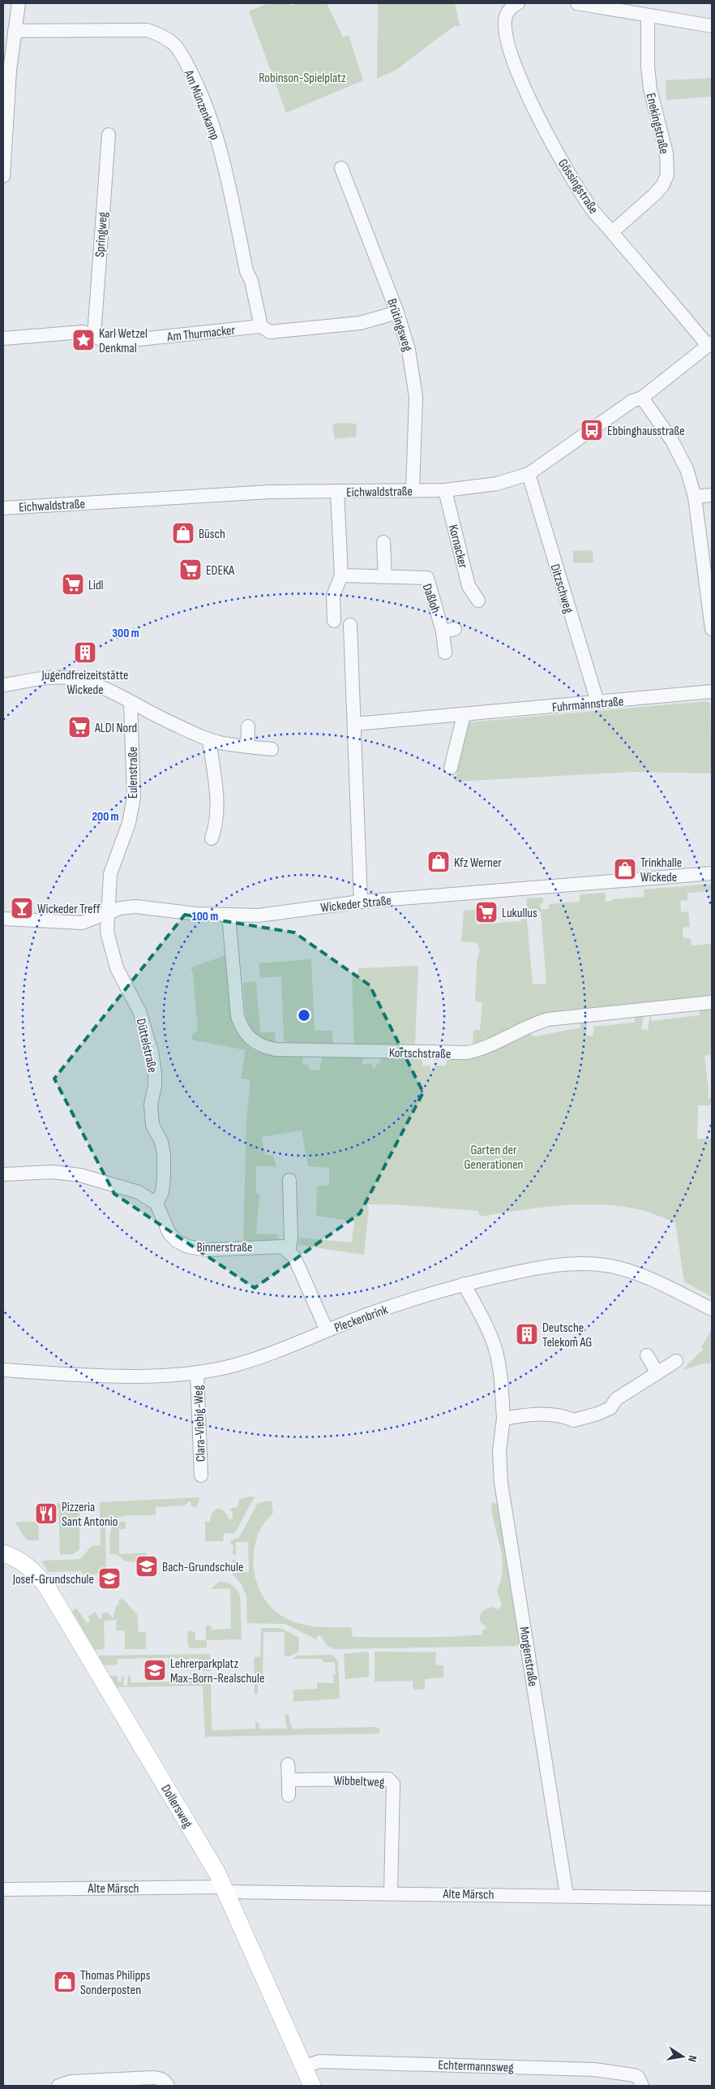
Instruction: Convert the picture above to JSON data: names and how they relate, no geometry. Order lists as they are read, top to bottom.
{
  "streets": {
    "main road": ["Dollersweg"],
    "street": [
      "Am Münzenkamp",
      "Enekingstraße",
      "Gössingstraße",
      "Springweg",
      "Brütingsweg",
      "Am Thurmacker",
      "Eichwaldstraße",
      "Kornacker",
      "Ditzschweg",
      "Daßloh",
      "Fuhrmannstraße",
      "Eulenstraße",
      "Wickeder Straße",
      "Düttelstraße",
      "Kortschstraße",
      "Binnerstraße",
      "Pleckenbrink",
      "Clara-Viebig-Weg",
      "Morgenstraße",
      "Wibbeltweg",
      "Alte Märsch",
      "Echtermannsweg"
    ]
  },
  "crossings": [
    ["Am Münzenkamp", "Am Thurmacker"],
    ["Enekingstraße", "Gössingstraße"],
    ["Gössingstraße", "Eichwaldstraße"],
    ["Springweg", "Am Thurmacker"],
    ["Brütingsweg", "Am Thurmacker"],
    ["Brütingsweg", "Eichwaldstraße"],
    ["Eichwaldstraße", "Kornacker"],
    ["Eichwaldstraße", "Ditzschweg"],
    ["Ditzschweg", "Fuhrmannstraße"],
    ["Eulenstraße", "Wickeder Straße"],
    ["Eulenstraße", "Düttelstraße"],
    ["Wickeder Straße", "Düttelstraße"],
    ["Wickeder Straße", "Kortschstraße"],
    ["Düttelstraße", "Binnerstraße"],
    ["Pleckenbrink", "Clara-Viebig-Weg"],
    ["Pleckenbrink", "Morgenstraße"],
    ["Morgenstraße", "Alte Märsch"],
    ["Wibbeltweg", "Alte Märsch"],
    ["Dollersweg", "Alte Märsch"],
    ["Dollersweg", "Echtermannsweg"]
  ],
  "parks": ["Robinson-Spielplatz", "Garten der Generationen"],
  "places": {
    "place": ["Karl Wetzel Denkmal"],
    "bus stop": ["Ebbinghausstraße"],
    "shop": [
      "Büsch",
      "Kfz Werner",
      "Trinkhalle Wickede",
      "Thomas Philipps Sonderposten"
    ],
    "supermarket": [
      "EDEKA",
      "Lidl",
      "ALDI Nord",
      "Lukullus"
    ],
    "building": ["Jugendfreizeitstätte Wickede", "Deutsche Telekom AG"],
    "bar": ["Wickeder Treff"],
    "restaurant": ["Pizzeria Sant Antonio"],
    "school or university": ["Bach-Grundschule", "Josef-Grundschule", "Lehrerparkplatz Max-Born-Realschule"]
  },
  "north": "right",
  "rings": ["300 m", "200 m", "100 m"]
}
